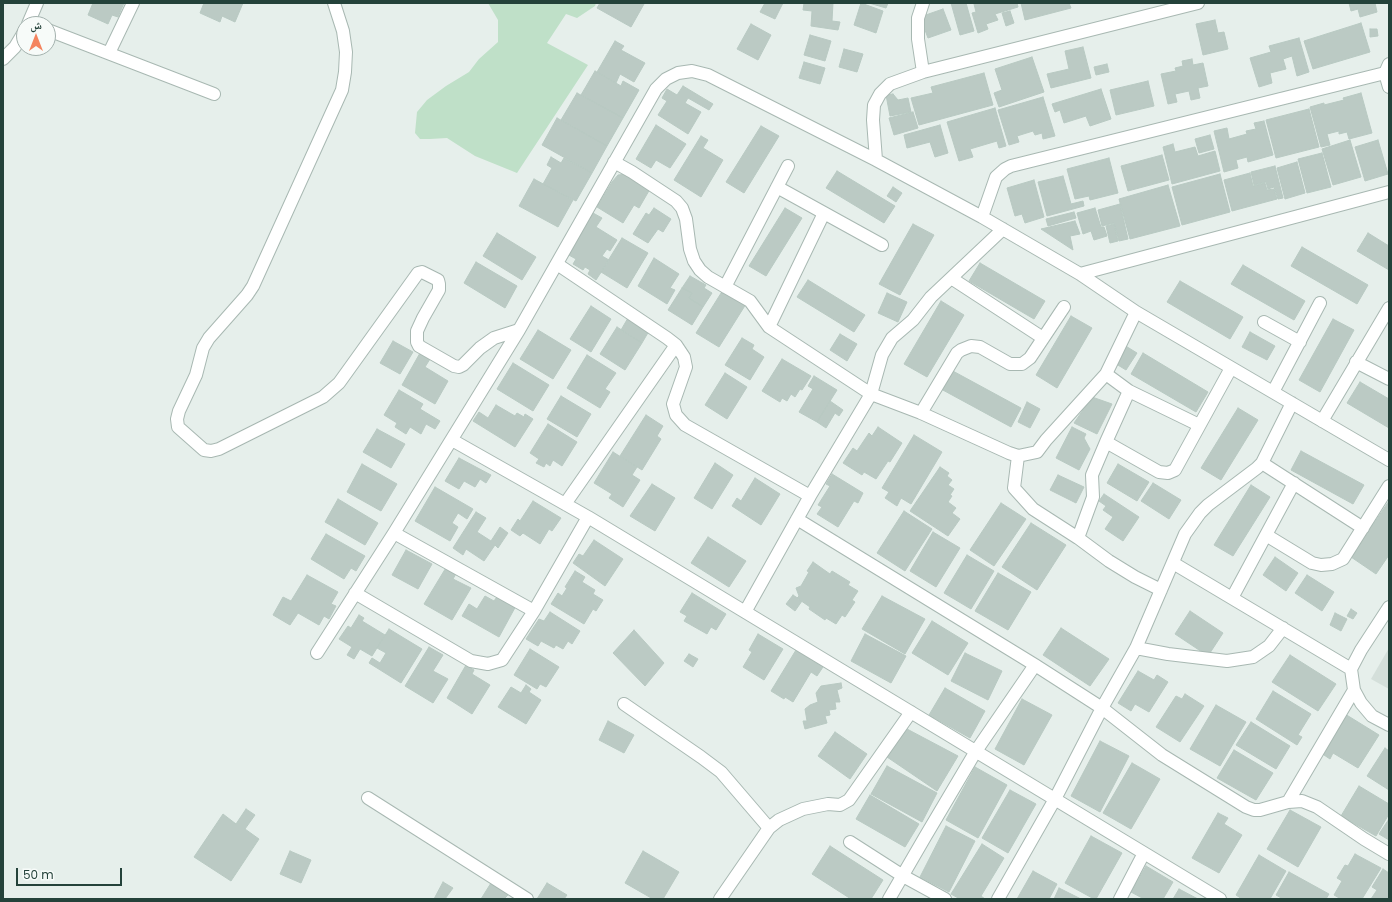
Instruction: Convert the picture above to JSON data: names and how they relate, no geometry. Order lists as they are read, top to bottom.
{
  "scale_bar": "50 m",
  "north": "top"
}
